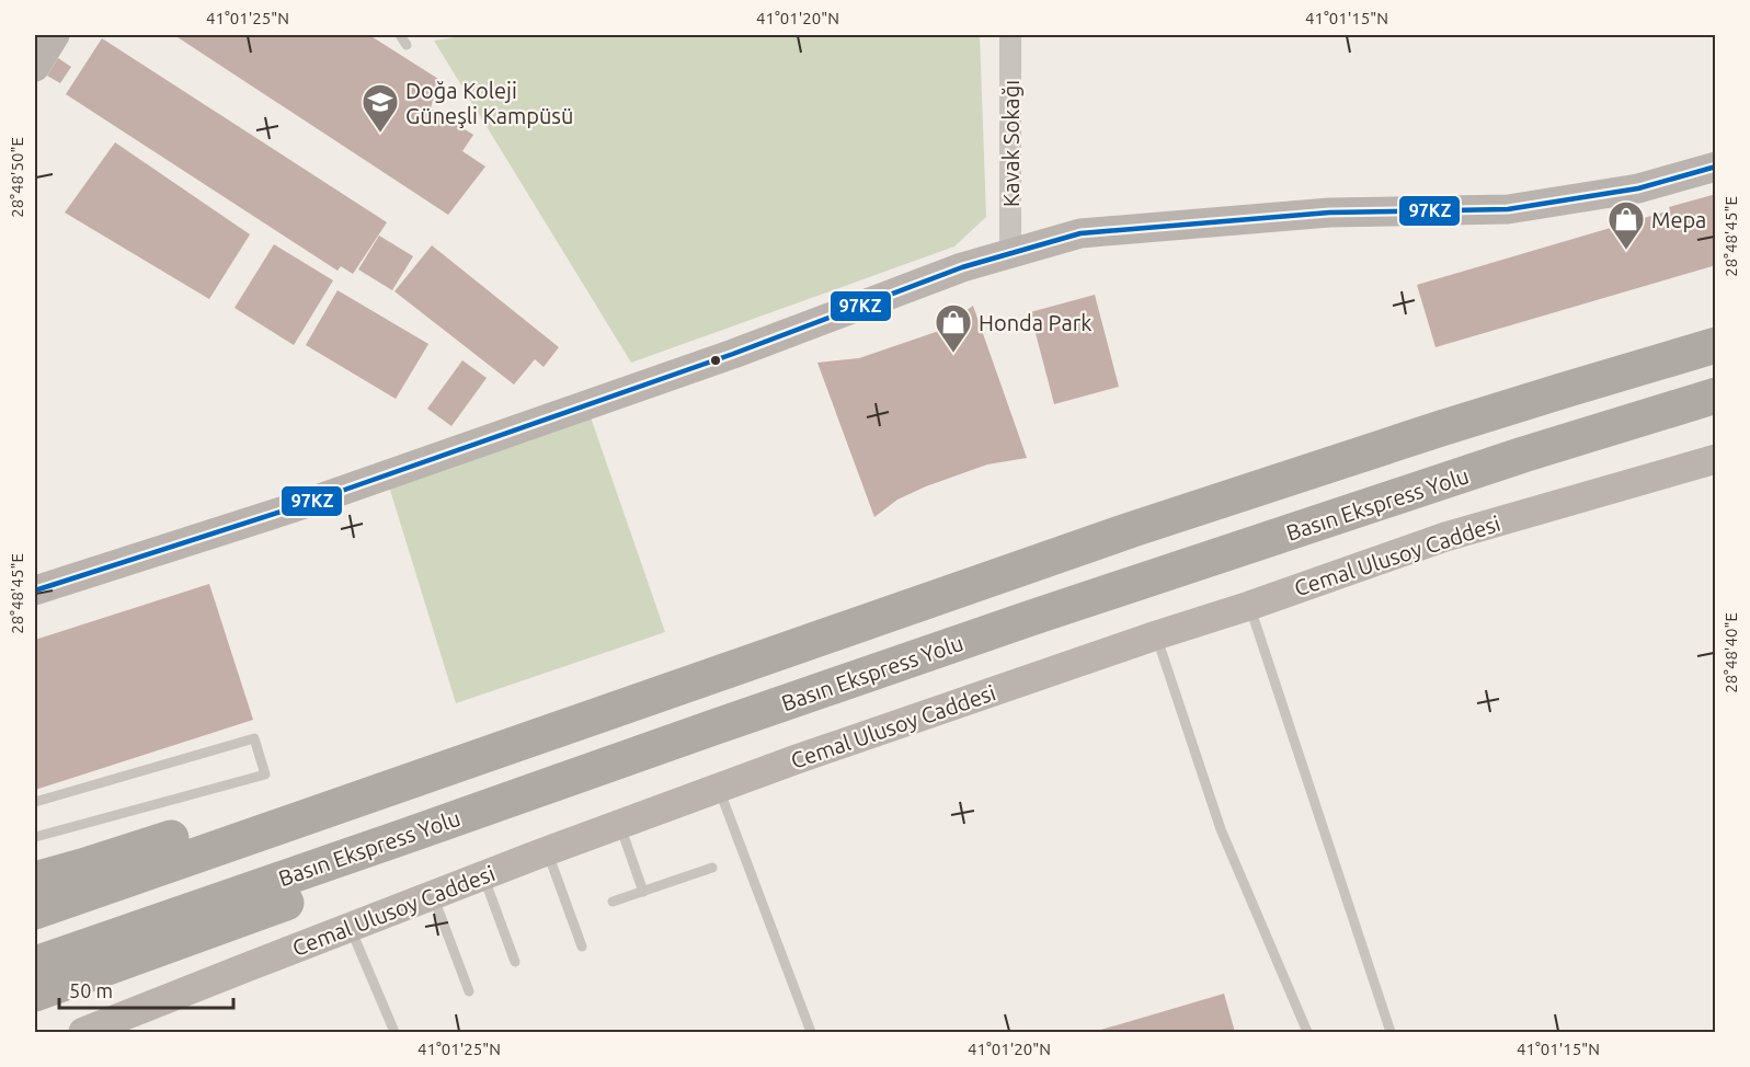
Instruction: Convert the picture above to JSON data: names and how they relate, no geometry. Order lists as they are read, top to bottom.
{
  "streets": {
    "highway": ["Basın Ekspress Yolu"],
    "main road": ["Cemal Ulusoy Caddesi"],
    "street": ["Kavak Sokağı"]
  },
  "places": {
    "school or university": ["Doğa Koleji Güneşli Kampüsü"],
    "shop": ["Mepa", "Honda Park"]
  },
  "lines": ["transit line 97KZ"],
  "scale_bar": "50 m",
  "coordinates": [
    "41°01'25\"N",
    "41°01'20\"N",
    "41°01'15\"N",
    "28°48'50\"E",
    "28°48'45\"E",
    "28°48'40\"E"
  ]
}
